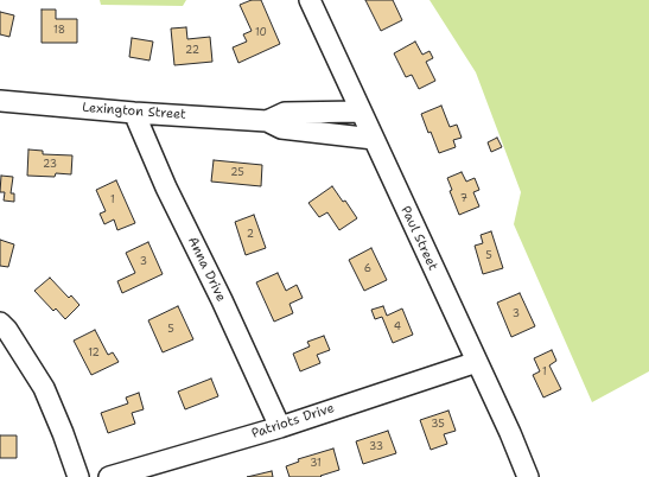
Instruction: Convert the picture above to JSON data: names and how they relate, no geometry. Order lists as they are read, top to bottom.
{
  "streets": {
    "street": [
      "Lexington Street",
      "Paul Street",
      "Anna Drive",
      "Patriots Drive"
    ]
  },
  "crossings": [
    ["Lexington Street", "Paul Street"],
    ["Lexington Street", "Anna Drive"],
    ["Paul Street", "Patriots Drive"],
    ["Anna Drive", "Patriots Drive"]
  ],
  "house_numbers": [
    "18",
    "10",
    "22",
    "23",
    "25",
    "7",
    "1",
    "2",
    "5",
    "3",
    "6",
    "3",
    "4",
    "5",
    "12",
    "1",
    "35",
    "33",
    "31"
  ]
}
